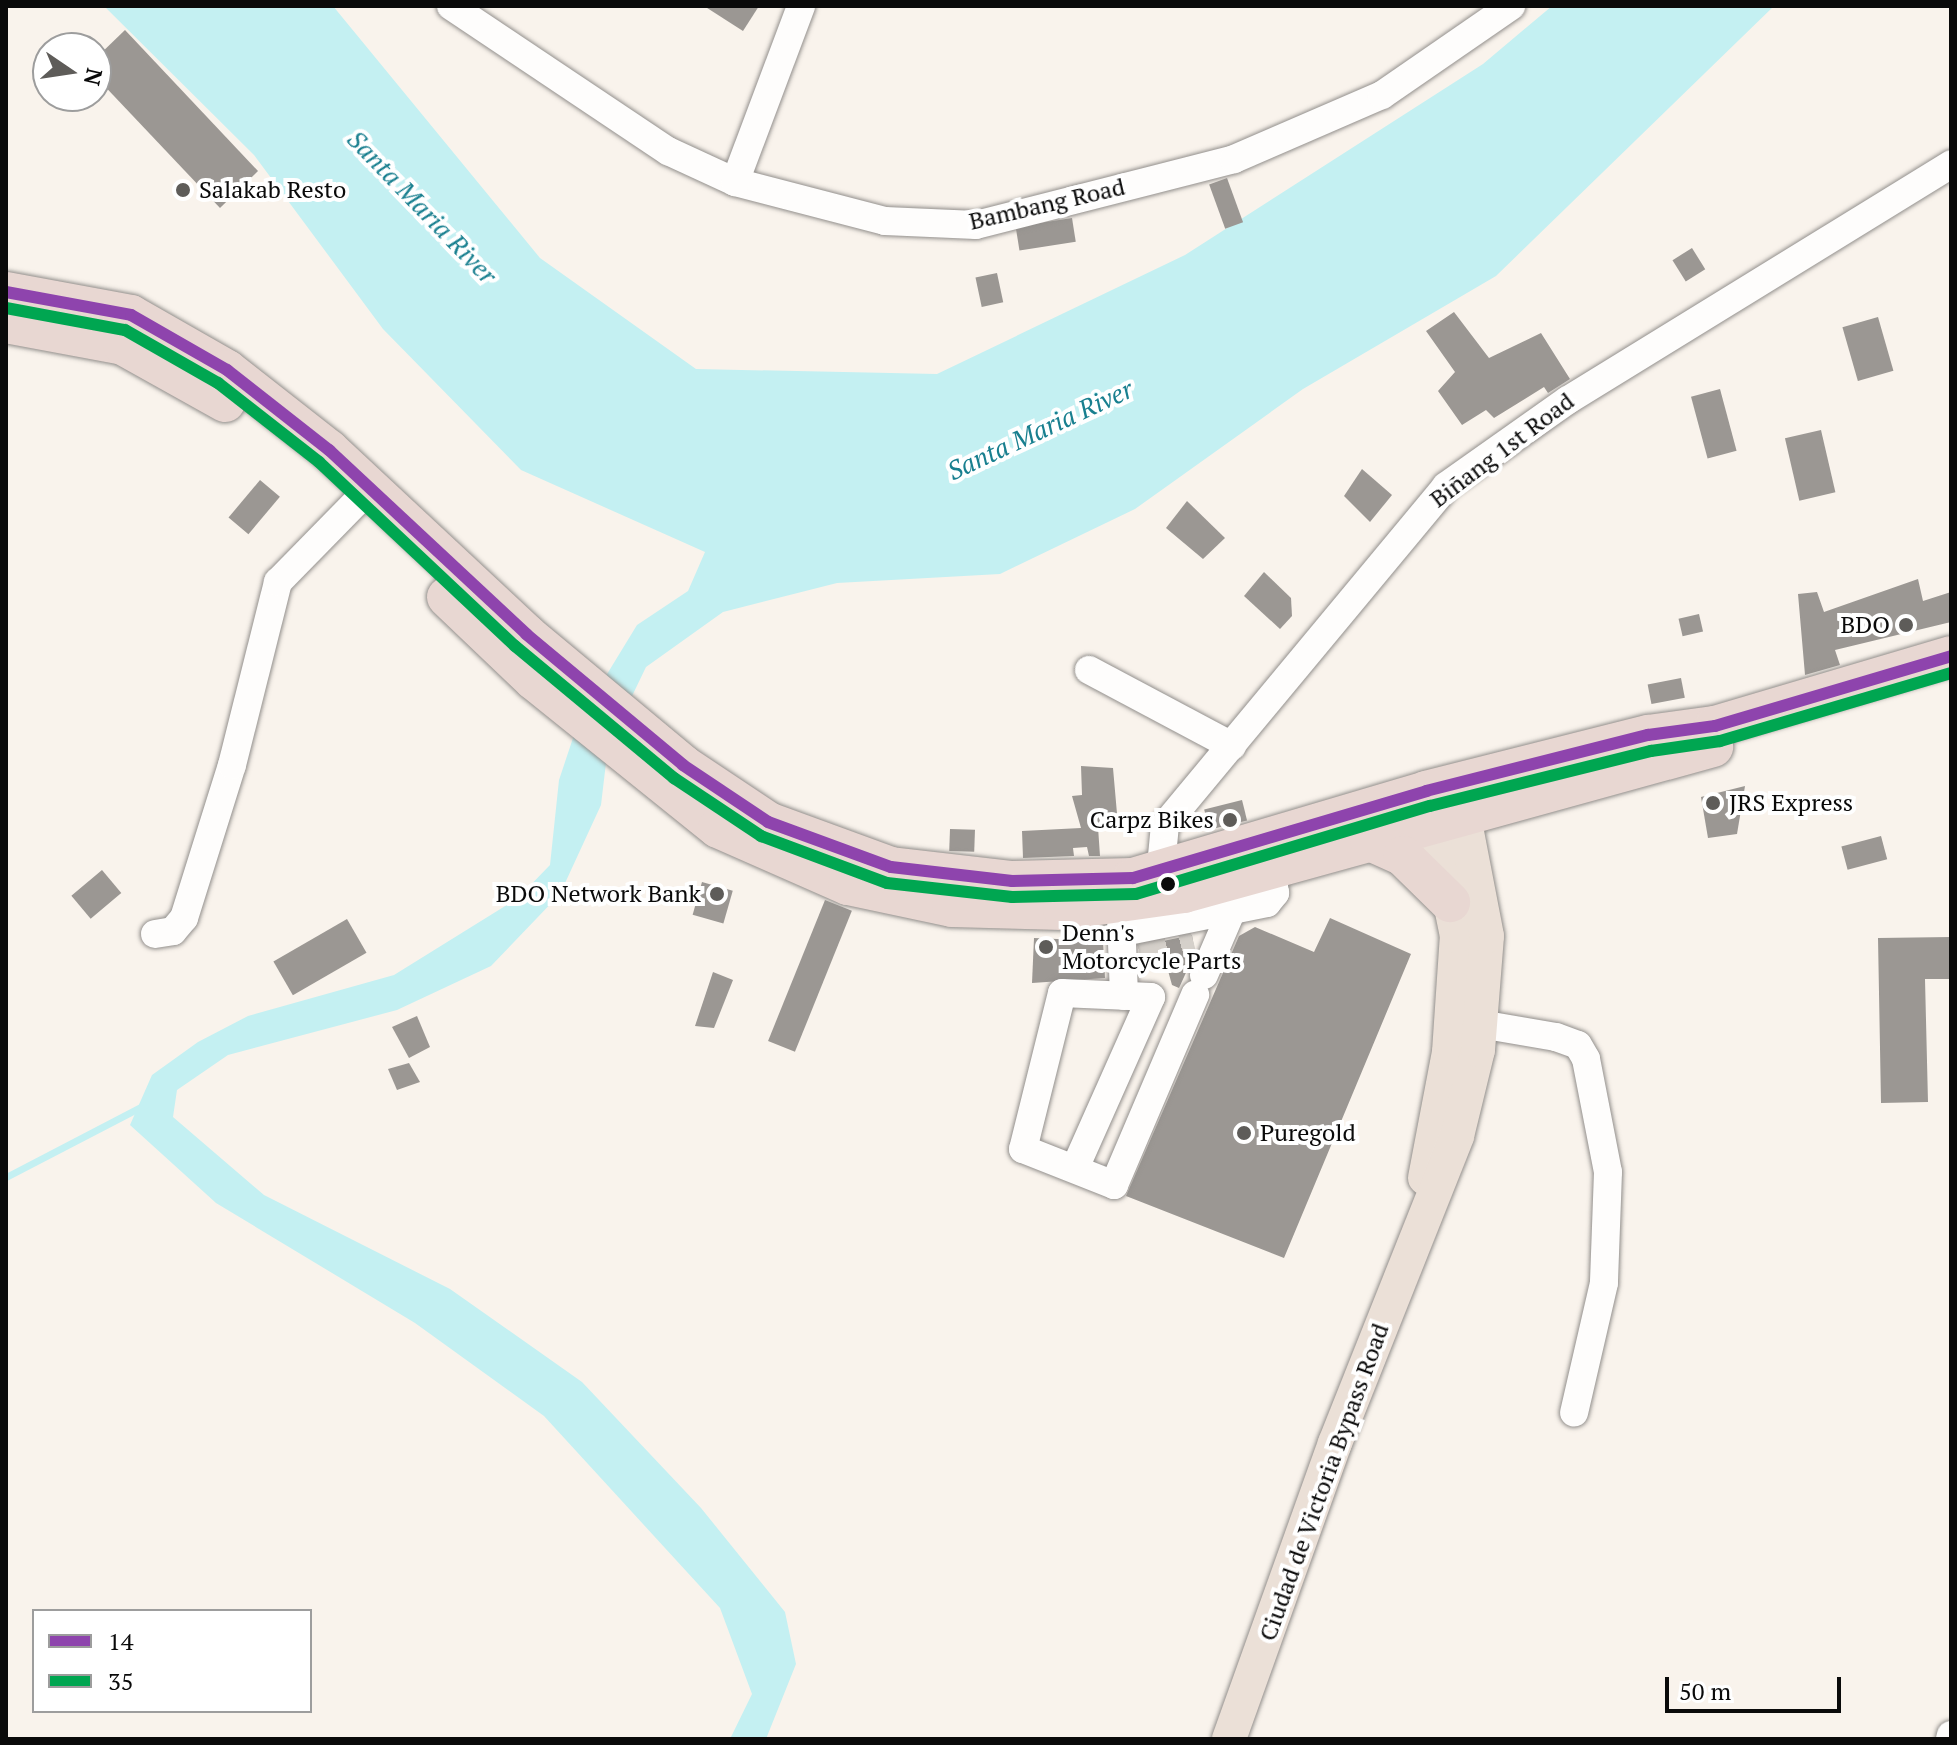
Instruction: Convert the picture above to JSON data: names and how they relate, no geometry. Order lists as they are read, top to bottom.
{
  "streets": {
    "main road": ["Ciudad de Victoria Bypass Road"],
    "street": ["Bambang Road", "Biñang 1st Road"]
  },
  "water": ["Santa Maria River"],
  "places": [
    "Salakab Resto",
    "BDO",
    "JRS Express",
    "Carpz Bikes",
    "BDO Network Bank",
    "Denn's Motorcycle Parts",
    "Puregold"
  ],
  "lines": ["transit line 14", "transit line 35"],
  "legend": ["14", "35"],
  "scale_bar": "50 m",
  "north": "right"
}
